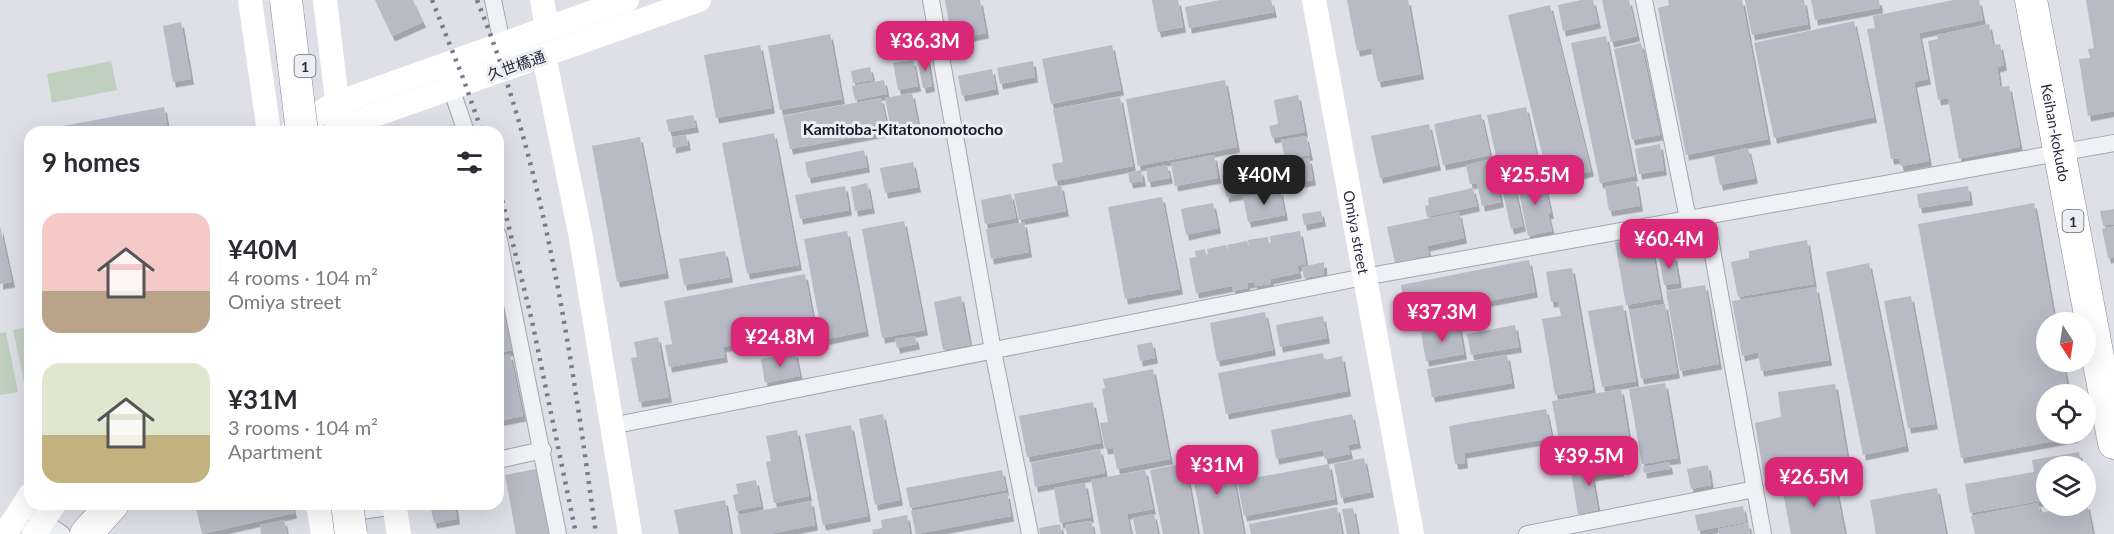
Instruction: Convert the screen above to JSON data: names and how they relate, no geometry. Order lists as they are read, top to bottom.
{
  "streets": {
    "highway": ["1", "Keihan-kokudo"],
    "street": ["久世橋通", "Omiya street"]
  },
  "districts": ["Kamitoba-Kitatonomotocho"],
  "north": "bottom",
  "page": {
    "price": [
      "¥36.3M",
      "¥40M",
      "¥25.5M",
      "¥60.4M",
      "¥37.3M",
      "¥24.8M",
      "¥39.5M",
      "¥31M",
      "¥26.5M"
    ],
    "heading": "9 homes",
    "list": [
      {
        "name": "¥40M",
        "note": "4 rooms · 104 m² · Omiya street"
      },
      {
        "name": "¥31M",
        "note": "3 rooms · 104 m² · Apartment"
      }
    ]
  }
}
